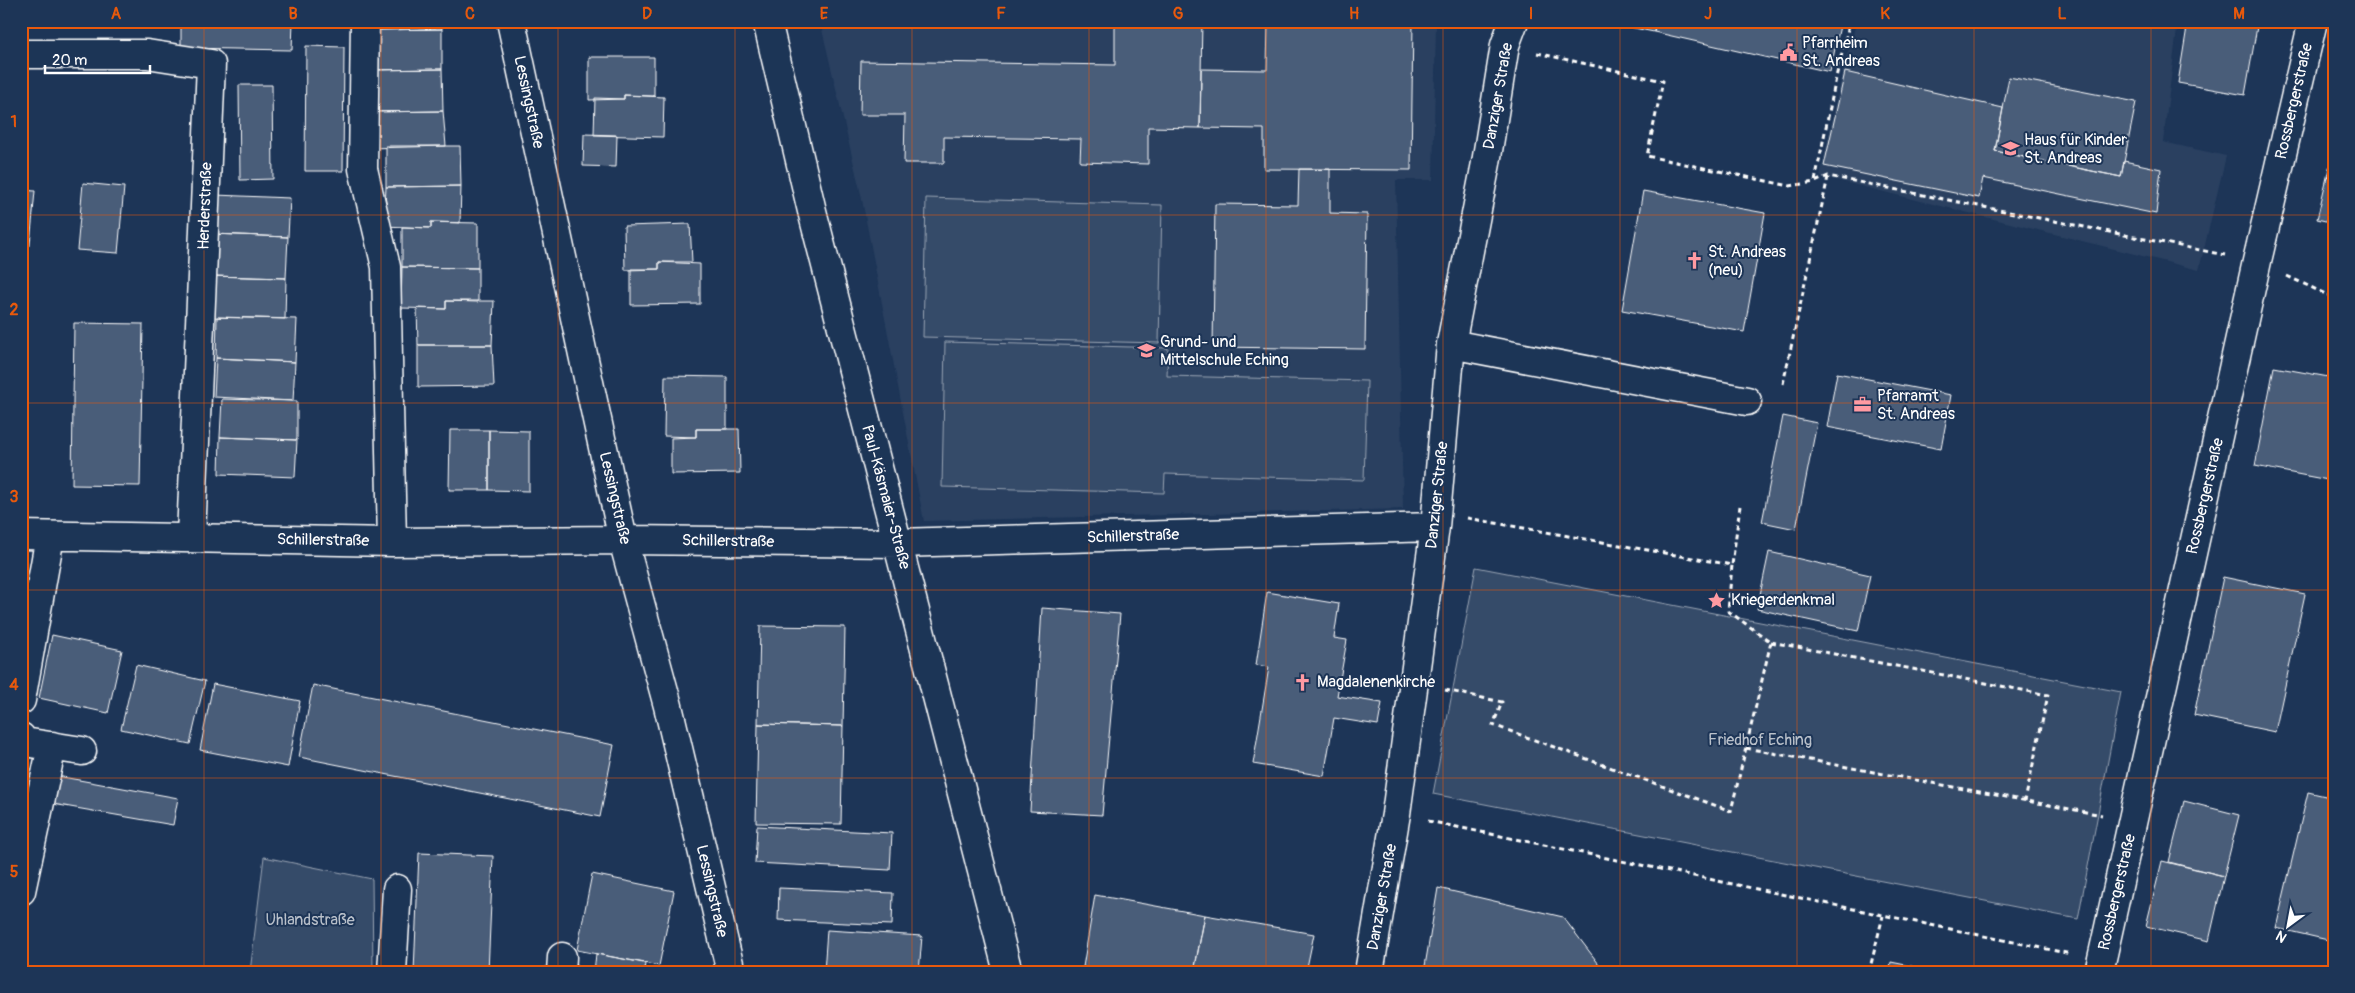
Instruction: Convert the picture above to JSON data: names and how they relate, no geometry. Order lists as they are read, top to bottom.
{
  "streets": {
    "street": [
      "Danziger Straße",
      "Rossbergerstraße",
      "Lessingstraße",
      "Herderstraße",
      "Paul-Käsmaier-Straße",
      "Schillerstraße"
    ]
  },
  "crossings": [
    ["Danziger Straße", "Schillerstraße"],
    ["Lessingstraße", "Schillerstraße"],
    ["Herderstraße", "Schillerstraße"],
    ["Paul-Käsmaier-Straße", "Schillerstraße"]
  ],
  "parks": ["Friedhof Eching", "Uhlandstraße"],
  "places": {
    "public building": ["Pfarrheim St. Andreas"],
    "school or university": ["Haus für Kinder St. Andreas", "Grund- und Mittelschule Eching"],
    "church": ["St. Andreas (neu)", "Magdalenenkirche"],
    "office": ["Pfarramt St. Andreas"],
    "place": ["Kriegerdenkmal"]
  },
  "scale_bar": "20 m",
  "north": "bottom left",
  "grid": {
    "columns": [
      "A",
      "B",
      "C",
      "D",
      "E",
      "F",
      "G",
      "H",
      "I",
      "J",
      "K",
      "L",
      "M"
    ],
    "rows": [
      "1",
      "2",
      "3",
      "4",
      "5"
    ]
  }
}
